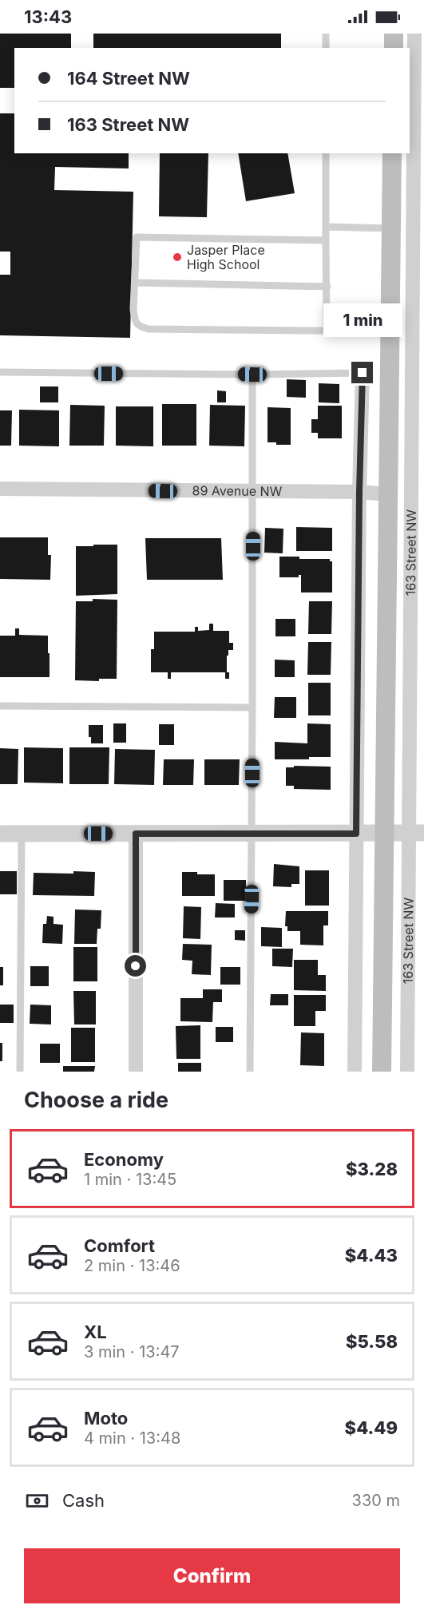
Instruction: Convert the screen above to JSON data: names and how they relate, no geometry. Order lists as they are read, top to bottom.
{
  "streets": {
    "main road": ["163 Street NW"],
    "street": ["89 Avenue NW"]
  },
  "crossings": [
    ["89 Avenue NW", "163 Street NW"]
  ],
  "places": ["Jasper Place High School"],
  "page": {
    "status": "13:43",
    "banner": ["164 Street NW", "163 Street NW"],
    "bubble": "1 min",
    "heading": "Choose a ride",
    "list": [
      {
        "name": "Economy",
        "note": "1 min · 13:45",
        "value": "$3.28"
      },
      {
        "name": "Comfort",
        "note": "2 min · 13:46",
        "value": "$4.43"
      },
      {
        "name": "XL",
        "note": "3 min · 13:47",
        "value": "$5.58"
      },
      {
        "name": "Moto",
        "note": "4 min · 13:48",
        "value": "$4.49"
      }
    ],
    "pay": ["Cash", "330 m"],
    "buttons": "Confirm"
  }
}
